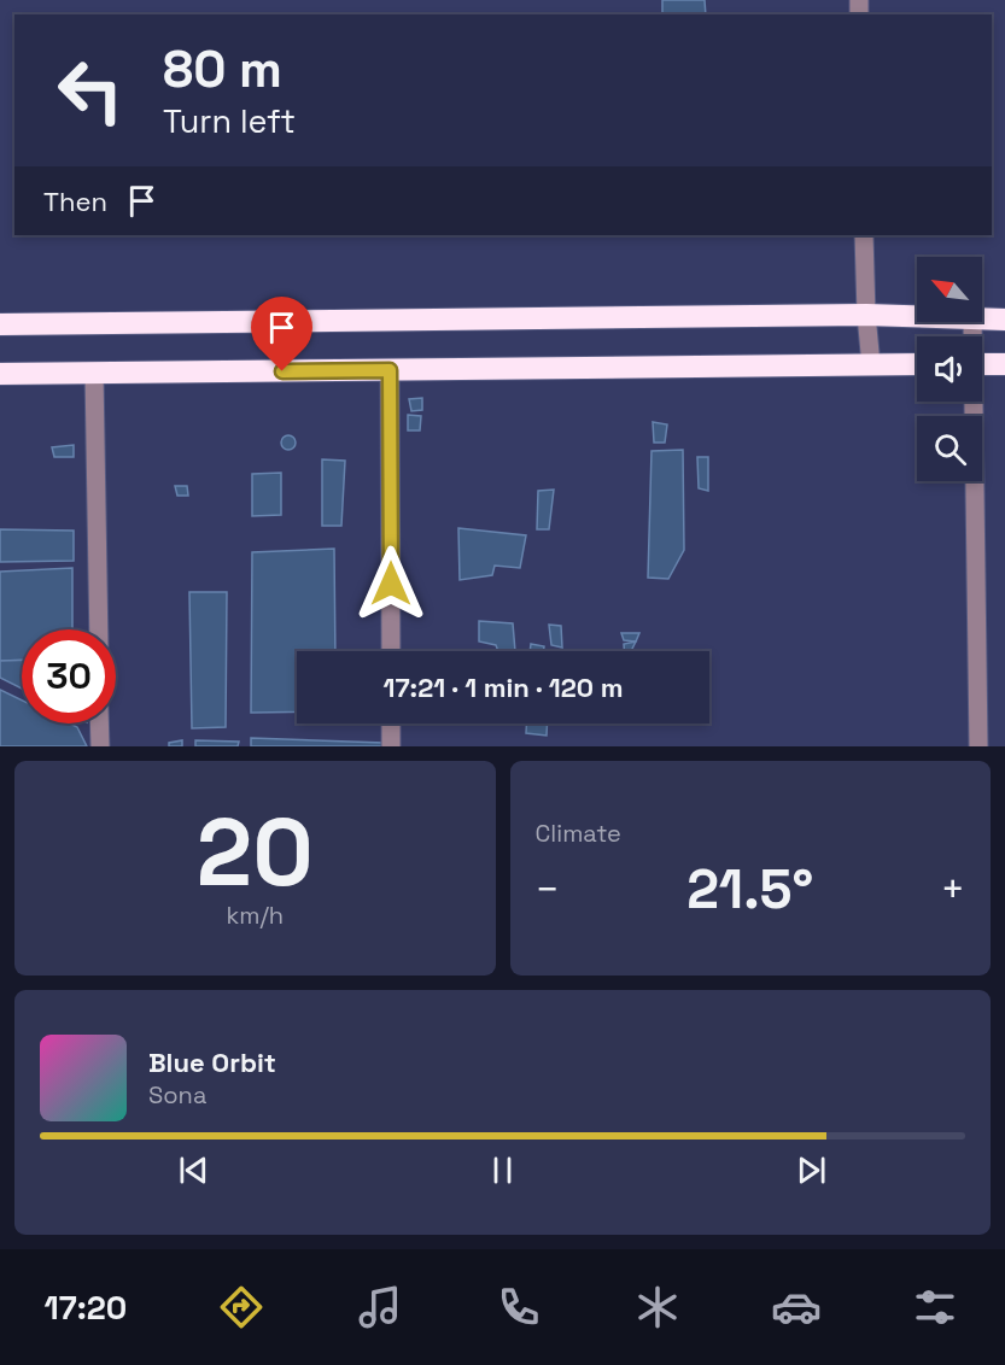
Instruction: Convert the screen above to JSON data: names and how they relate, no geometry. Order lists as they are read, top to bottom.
{
  "north": "top left",
  "page": {
    "turn": ["80 m", "Turn left"],
    "then": "Then",
    "limit": "30",
    "trip": "17:21 · 1 min · 120 m",
    "tile": [
      ["20", "km/h"],
      "Climate"
    ],
    "heat": ["−", "21.5°", "+"],
    "song": ["Blue Orbit", "Sona"],
    "tabs": "17:20"
  }
}
